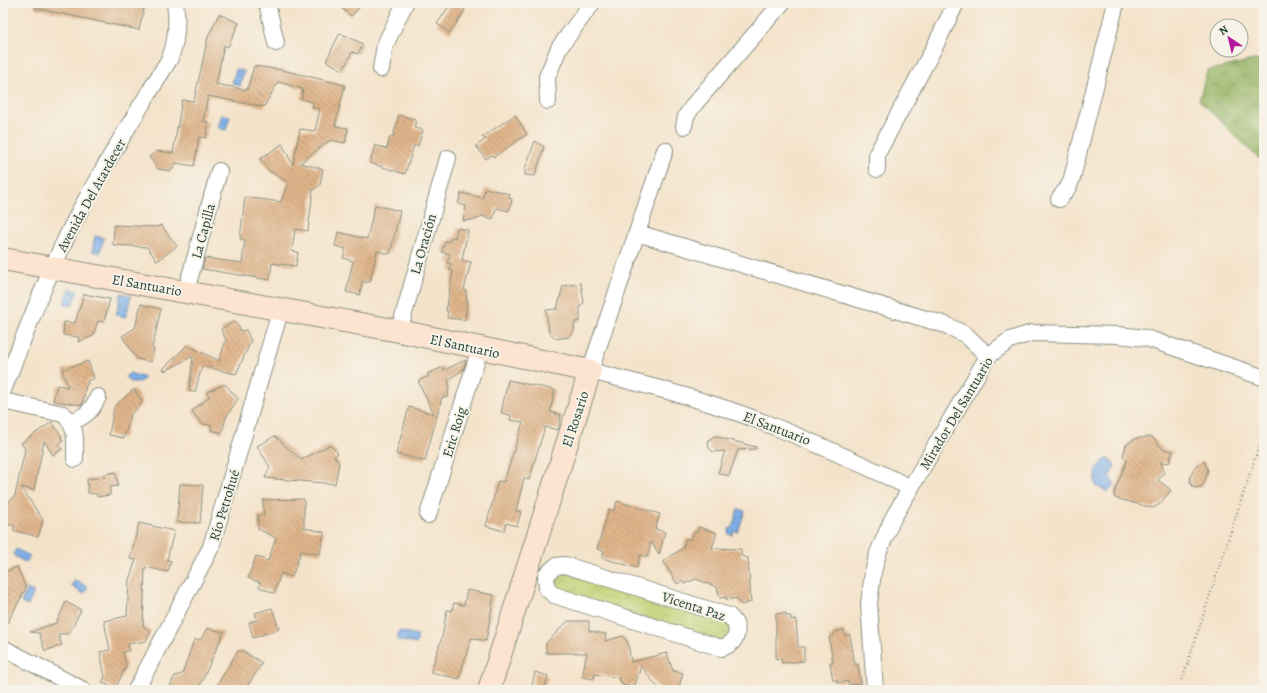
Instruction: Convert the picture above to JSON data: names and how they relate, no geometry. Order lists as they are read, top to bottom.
{
  "streets": {
    "street": [
      "Avenida Del Atardecer",
      "La Capilla",
      "La Oración",
      "El Santuario",
      "Mirador Del Santuario",
      "El Rosario",
      "Eric Roig",
      "Río Petrohué",
      "Vicenta Paz"
    ]
  },
  "crossings": [
    ["Avenida Del Atardecer", "El Santuario"],
    ["La Capilla", "El Santuario"],
    ["La Oración", "El Santuario"],
    ["El Santuario", "Mirador Del Santuario"],
    ["El Santuario", "El Rosario"],
    ["El Santuario", "Eric Roig"],
    ["El Santuario", "Río Petrohué"],
    ["El Rosario", "Vicenta Paz"]
  ],
  "north": "top left"
}
